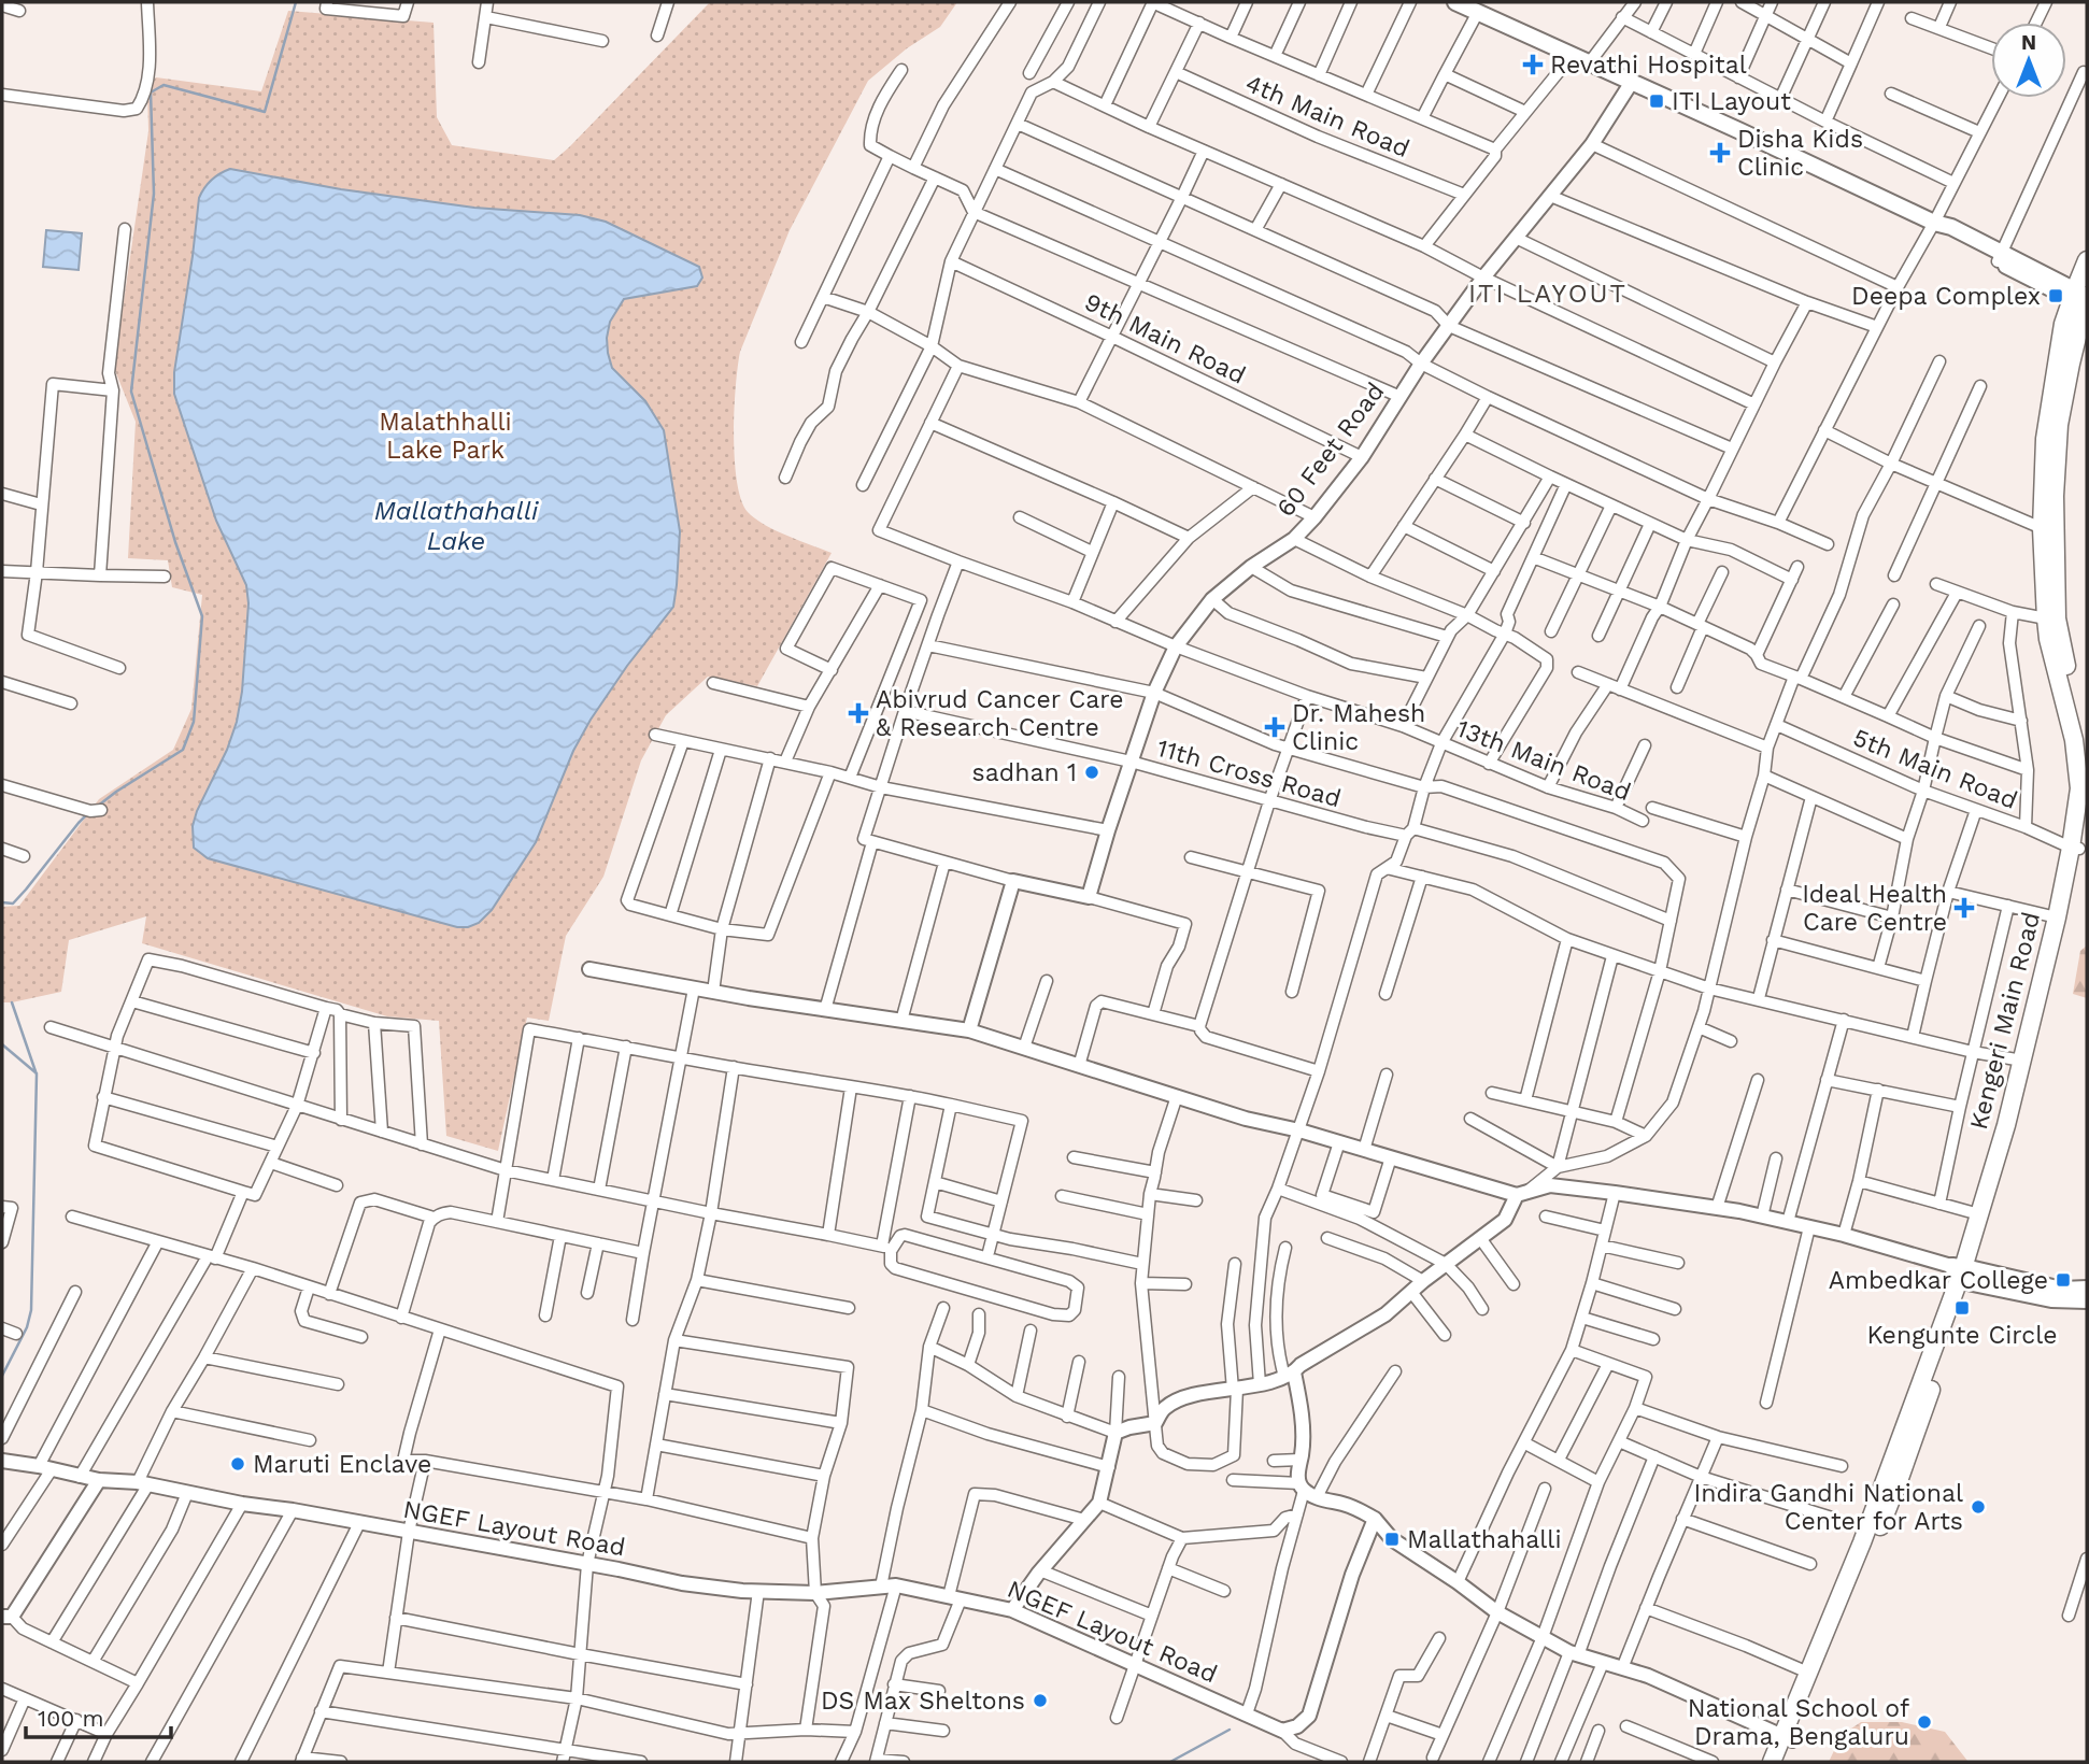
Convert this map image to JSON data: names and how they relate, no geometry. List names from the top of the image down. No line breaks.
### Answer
{"streets":{"main road":["Kengeri Main Road"],"street":["4th Main Road","9th Main Road","60 Feet Road","13th Main Road","5th Main Road","11th Cross Road","NGEF Layout Road"]},"crossings":[["9th Main Road","60 Feet Road"],["60 Feet Road","13th Main Road"],["60 Feet Road","11th Cross Road"],["5th Main Road","Kengeri Main Road"]],"districts":["ITI LAYOUT"],"water":["Mallathahalli Lake"],"parks":["Malathhalli Lake Park"],"places":{"health":["Revathi Hospital","Disha Kids Clinic","Abivrud Cancer Care & Research Centre","Dr. Mahesh Clinic","Ideal Health Care Centre"],"transit":["ITI Layout","Deepa Complex","Ambedkar College","Kengunte Circle","Mallathahalli"],"other":["sadhan 1","Maruti Enclave","Indira Gandhi National Center for Arts","DS Max Sheltons","National School of Drama, Bengaluru"]},"scale_bar":"100 m","north":"top"}
